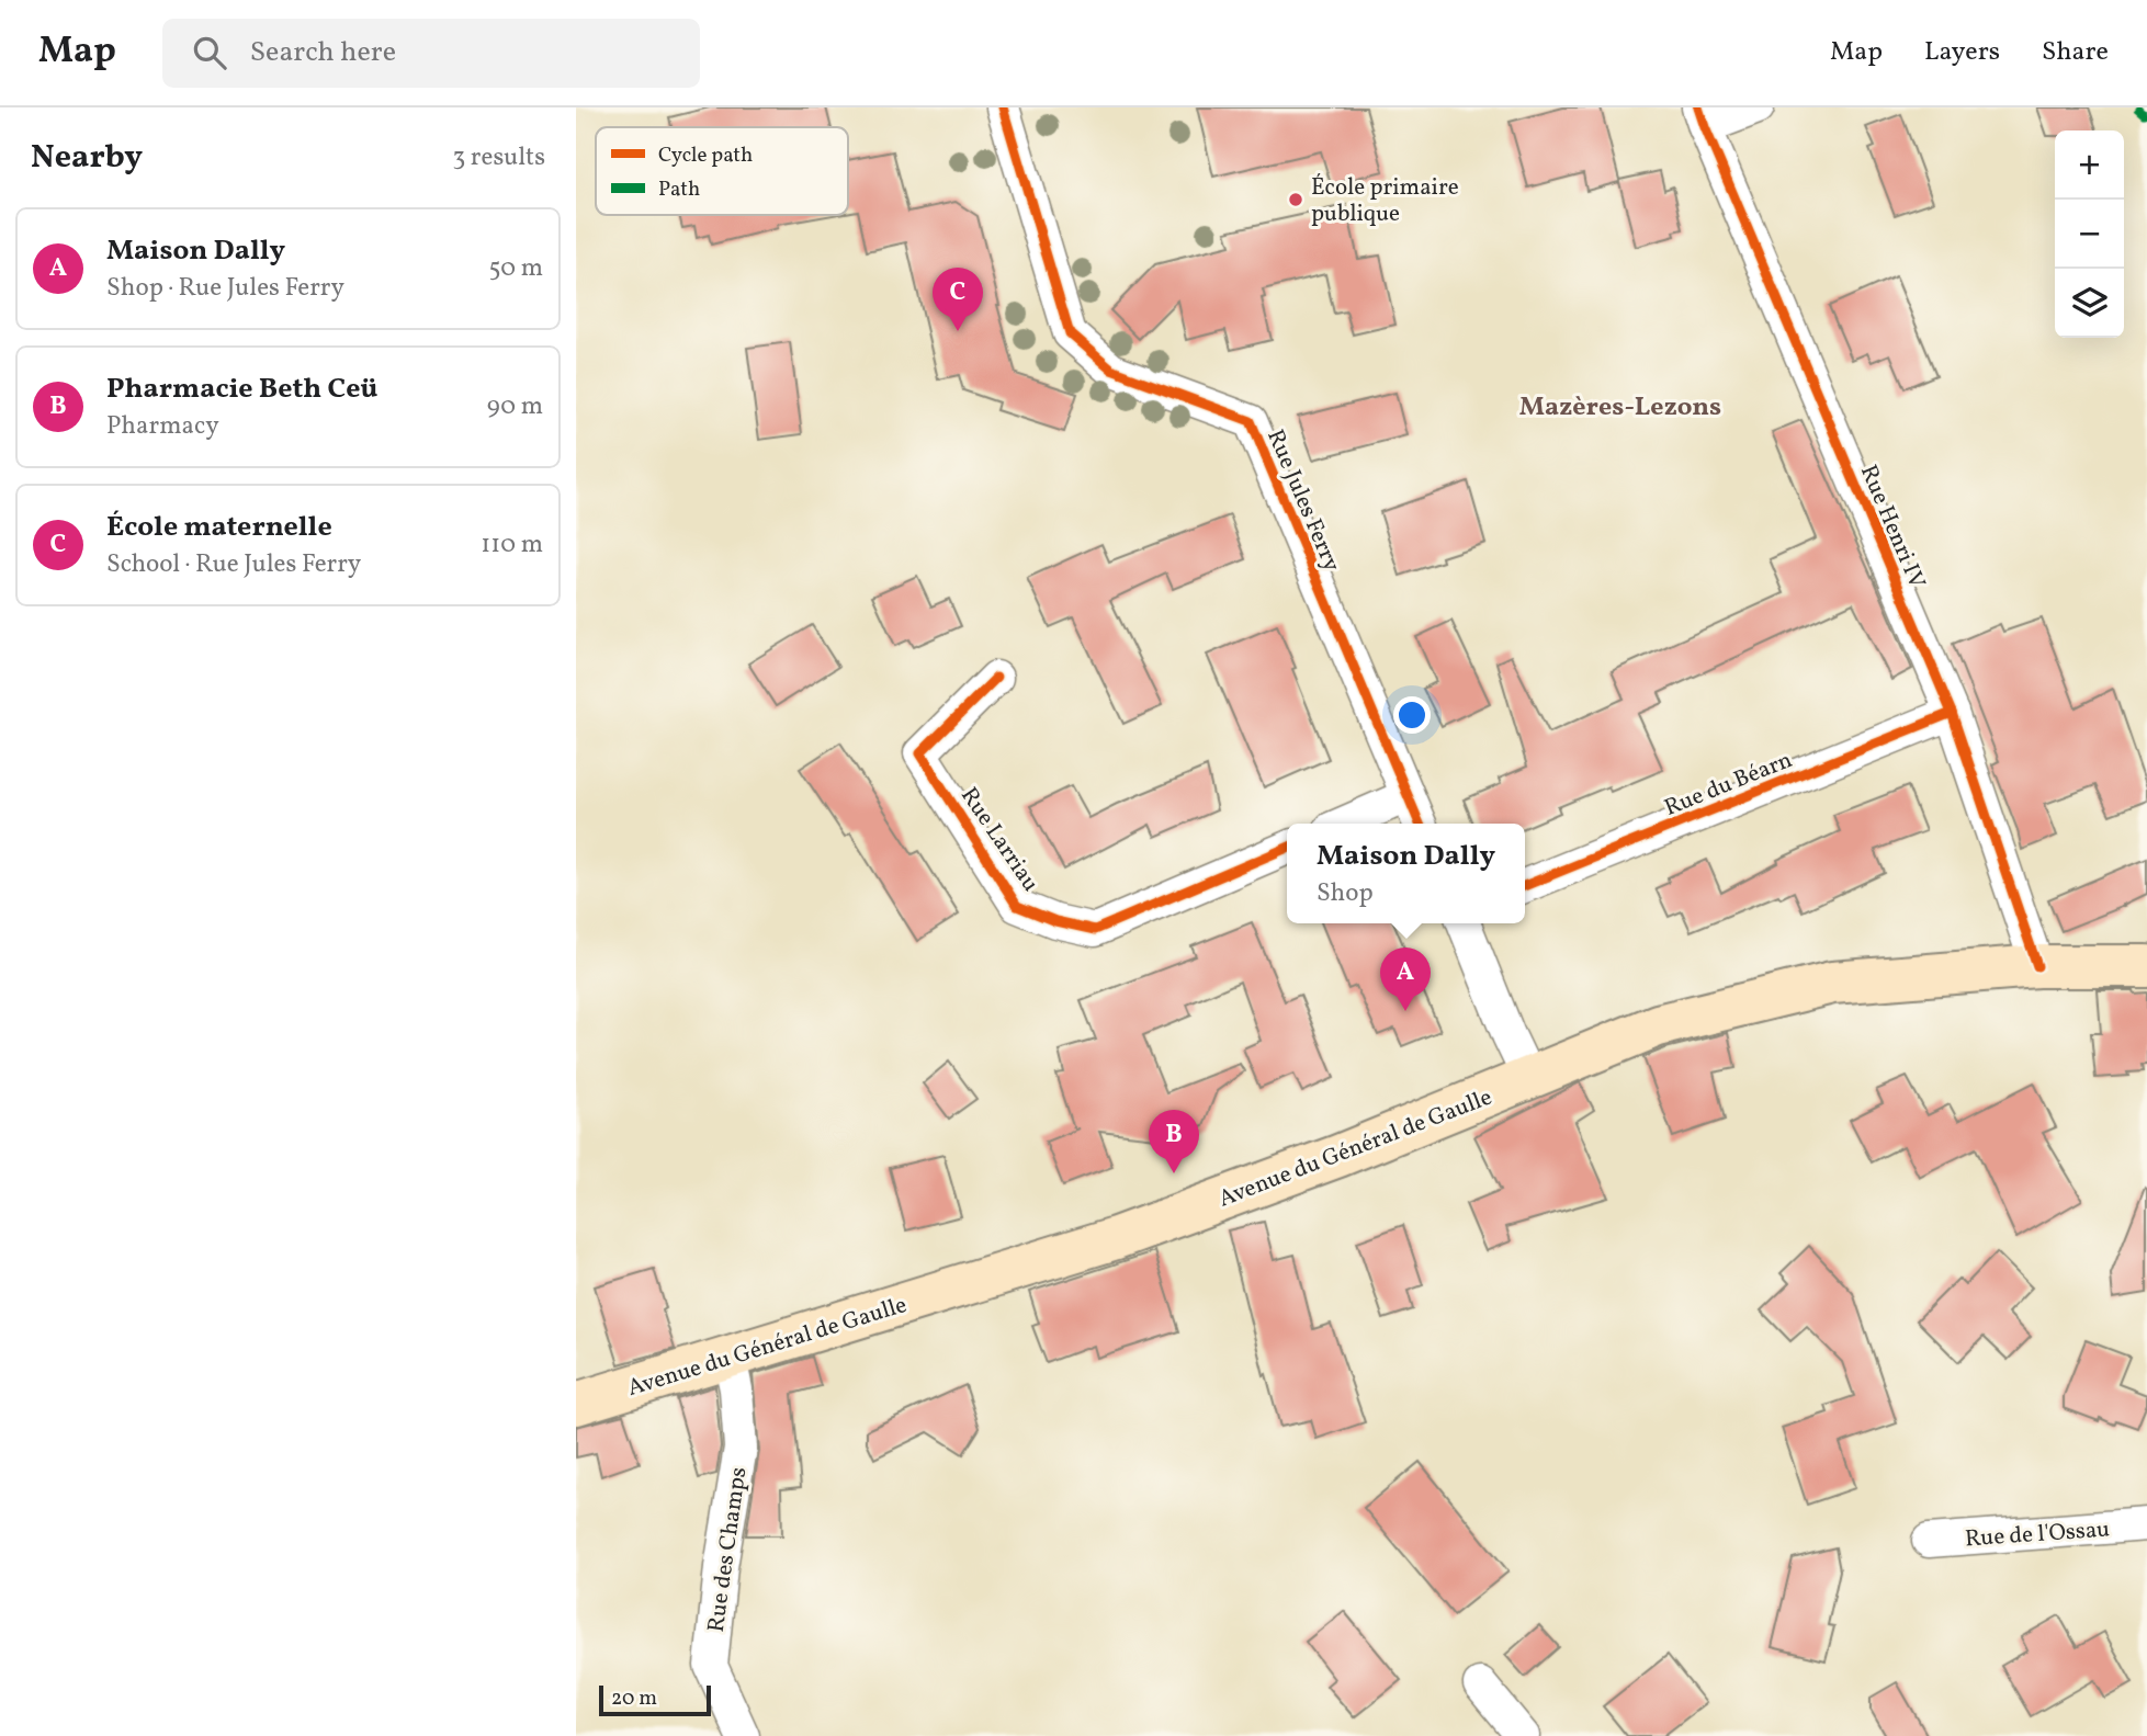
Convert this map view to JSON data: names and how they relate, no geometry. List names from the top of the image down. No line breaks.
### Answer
{"streets":{"main road":["Avenue du Général de Gaulle"],"street":["Rue Jules Ferry","Rue Henri IV","Rue du Béarn","Rue Larriau","Rue de l'Ossau","Rue des Champs"]},"crossings":[["Rue Henri IV","Rue du Béarn"],["Rue Henri IV","Avenue du Général de Gaulle"],["Avenue du Général de Gaulle","Rue des Champs"]],"districts":["Mazères-Lezons"],"places":["École primaire publique"],"legend":["Cycle path","Path"],"scale_bar":"20 m","page":{"header":"Map","search":"Search here","nav":["Map","Layers","Share"],"heading":["Nearby","3 results"],"map_buttons":["+","−"],"list":[{"mark":"A","name":"Maison Dally","note":"Shop · Rue Jules Ferry","value":"50 m"},{"mark":"B","name":"Pharmacie Beth Ceü","note":"Pharmacy","value":"90 m"},{"mark":"C","name":"École maternelle","note":"School · Rue Jules Ferry","value":"110 m"}],"pins":["C","A","B"],"popup":["Maison Dally","Shop"],"scale":"20 m"}}
